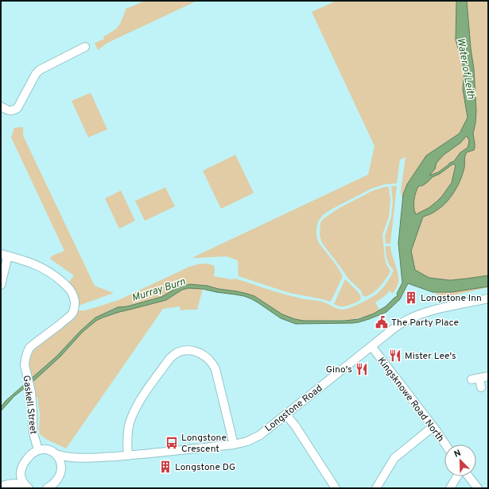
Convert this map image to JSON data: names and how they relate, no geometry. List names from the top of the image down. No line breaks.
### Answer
{"streets":{"street":["Kingsknowe Road North","Gaskell Street","Longstone Road"]},"crossings":[["Kingsknowe Road North","Longstone Road"],["Gaskell Street","Longstone Road"]],"water":["Water of Leith","Murray Burn"],"places":{"building":["Longstone Inn","Longstone DG"],"public building":["The Party Place"],"restaurant":["Mister Lee's","Gino's"],"bus stop":["Longstone Crescent"]},"north":"top left"}
